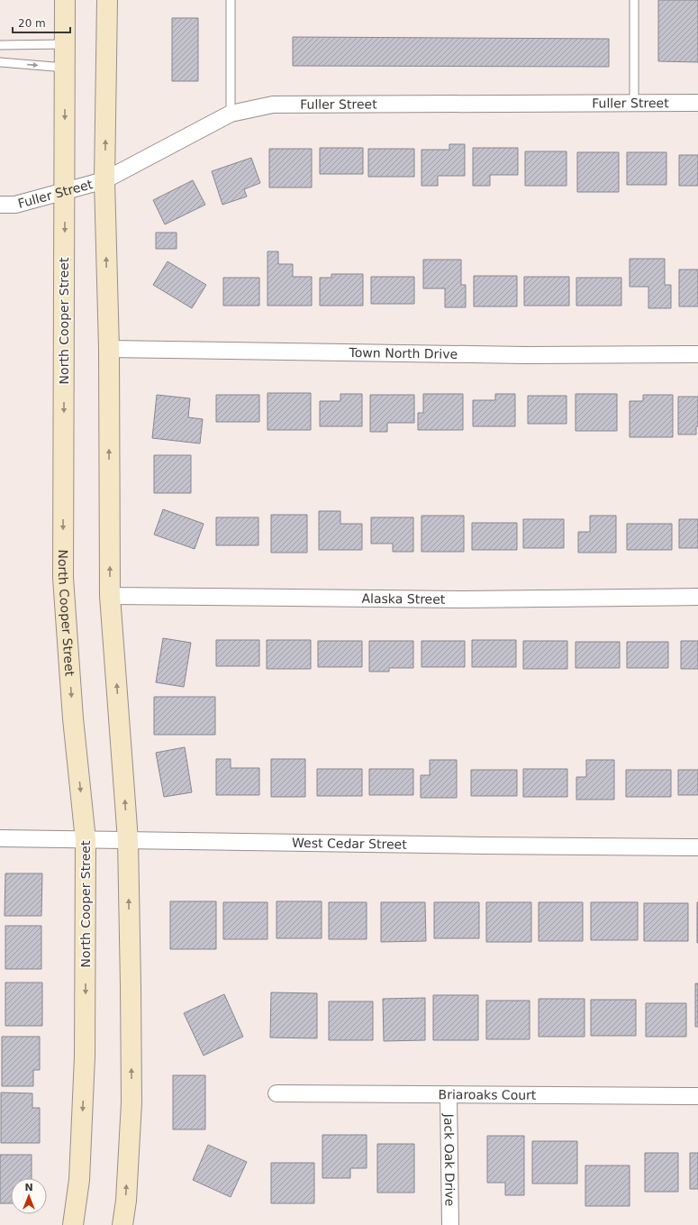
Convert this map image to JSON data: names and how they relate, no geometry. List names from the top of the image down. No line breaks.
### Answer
{"streets":{"main road":["North Cooper Street"],"street":["Fuller Street","Town North Drive","Alaska Street","West Cedar Street","Briaroaks Court","Jack Oak Drive"]},"crossings":[["Fuller Street","North Cooper Street"],["North Cooper Street","West Cedar Street"],["Briaroaks Court","Jack Oak Drive"]],"scale_bar":"20 m","north":"top"}
